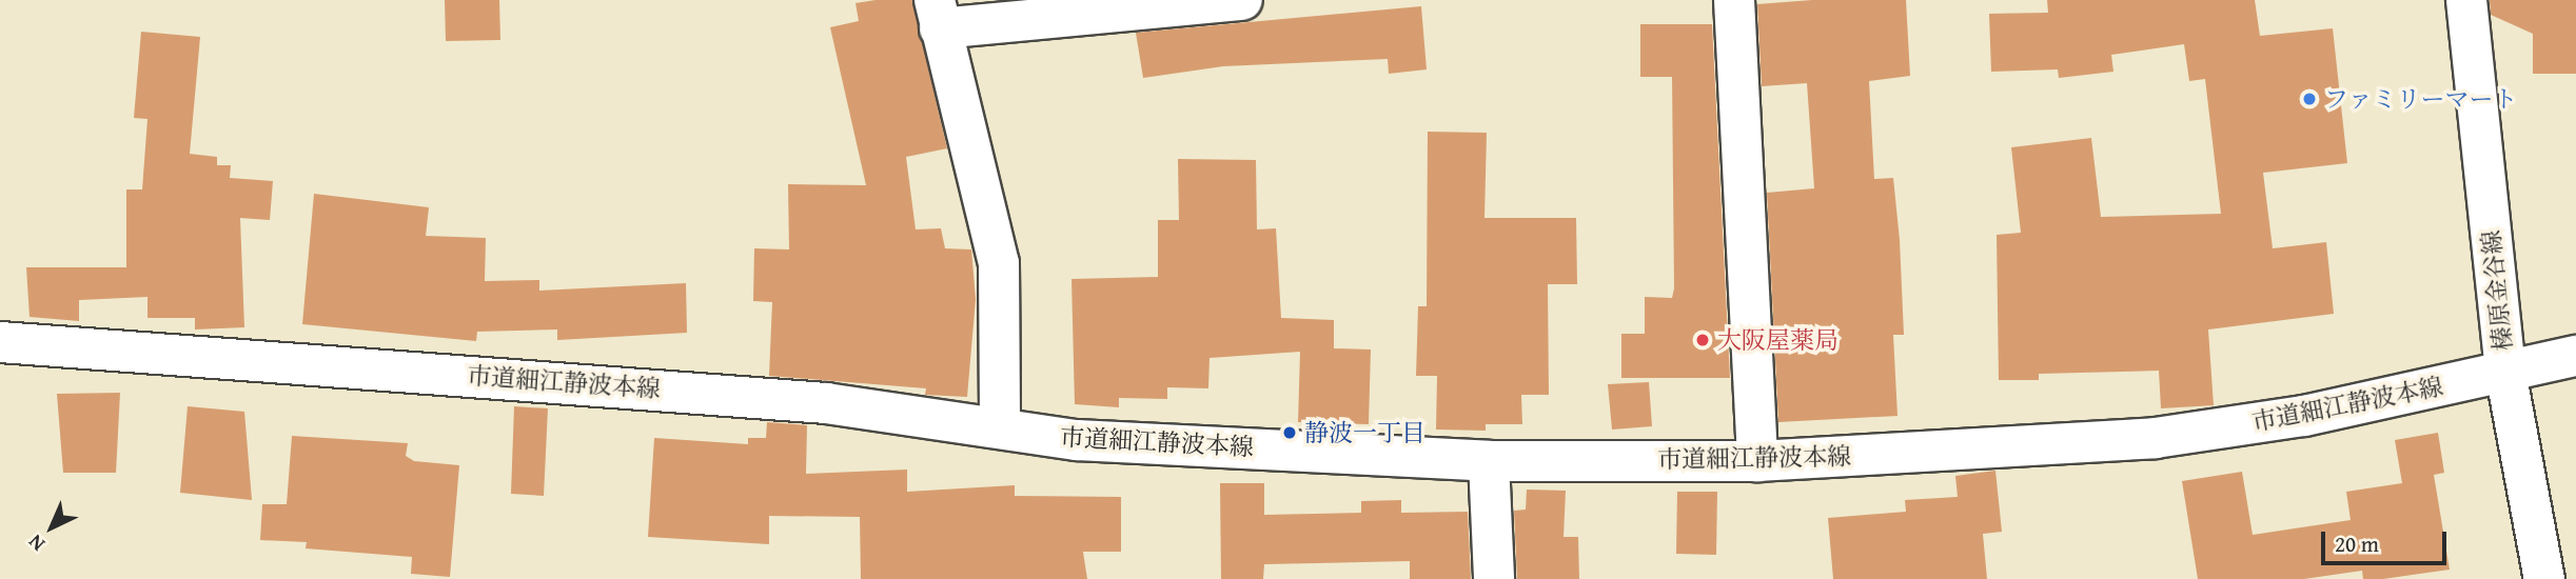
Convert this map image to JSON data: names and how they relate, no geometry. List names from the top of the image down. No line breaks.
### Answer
{"streets":{"street":["榛原金谷線","市道細江静波本線"]},"crossings":[["榛原金谷線","市道細江静波本線"]],"places":["ファミリーマート","大阪屋薬局","静波一丁目"],"scale_bar":"20 m","north":"bottom left"}
